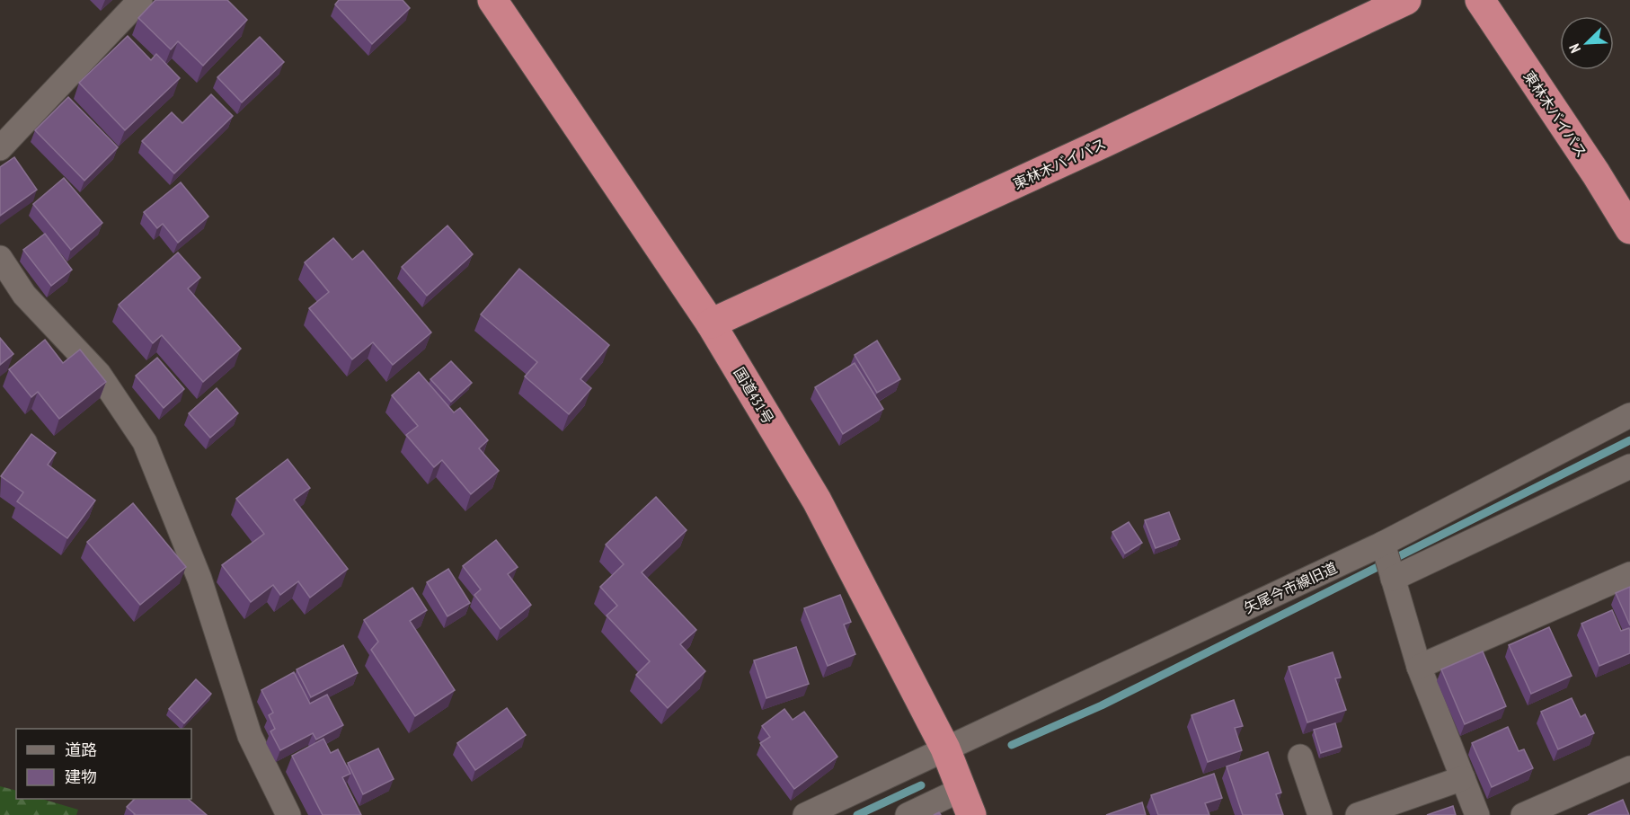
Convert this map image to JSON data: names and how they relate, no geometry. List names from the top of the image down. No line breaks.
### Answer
{"streets":{"highway":["東林木バイパス","国道431号"],"street":["矢尾今市線旧道"]},"crossings":[["東林木バイパス","国道431号"],["国道431号","矢尾今市線旧道"]],"legend":["道路","建物"],"north":"bottom left"}
